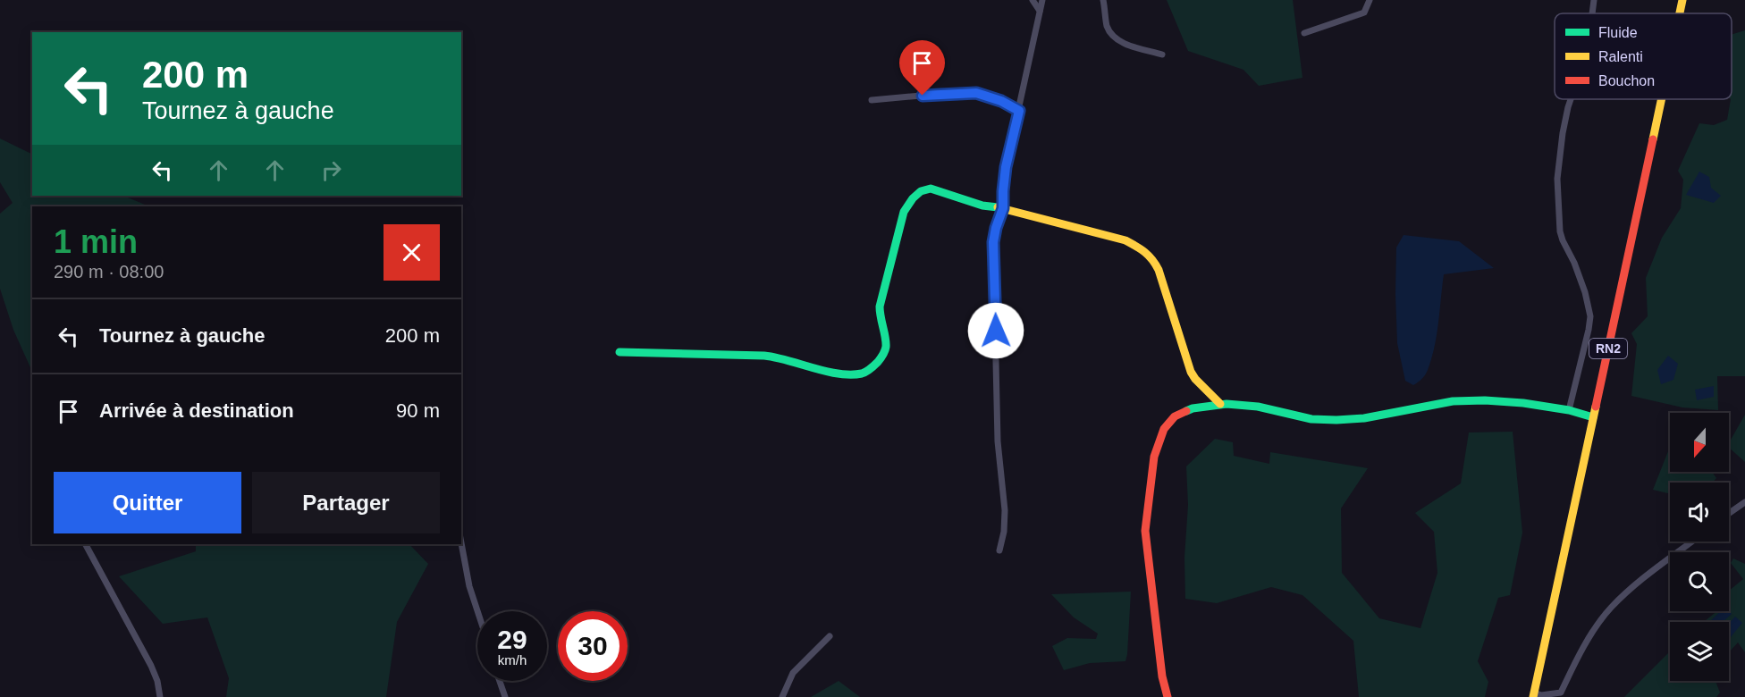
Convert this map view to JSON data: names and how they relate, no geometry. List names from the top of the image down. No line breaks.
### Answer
{"streets":{"main road":["RN2"]},"legend":["Fluide","Ralenti","Bouchon"],"north":"bottom","page":{"turn":["200 m","Tournez à gauche"],"heading":["1 min","290 m · 08:00"],"list":[{"name":"Tournez à gauche","value":"200 m"},{"name":"Arrivée à destination","value":"90 m"}],"buttons":["Quitter","Partager"],"speed":"29 km/h","limit":"30"}}
